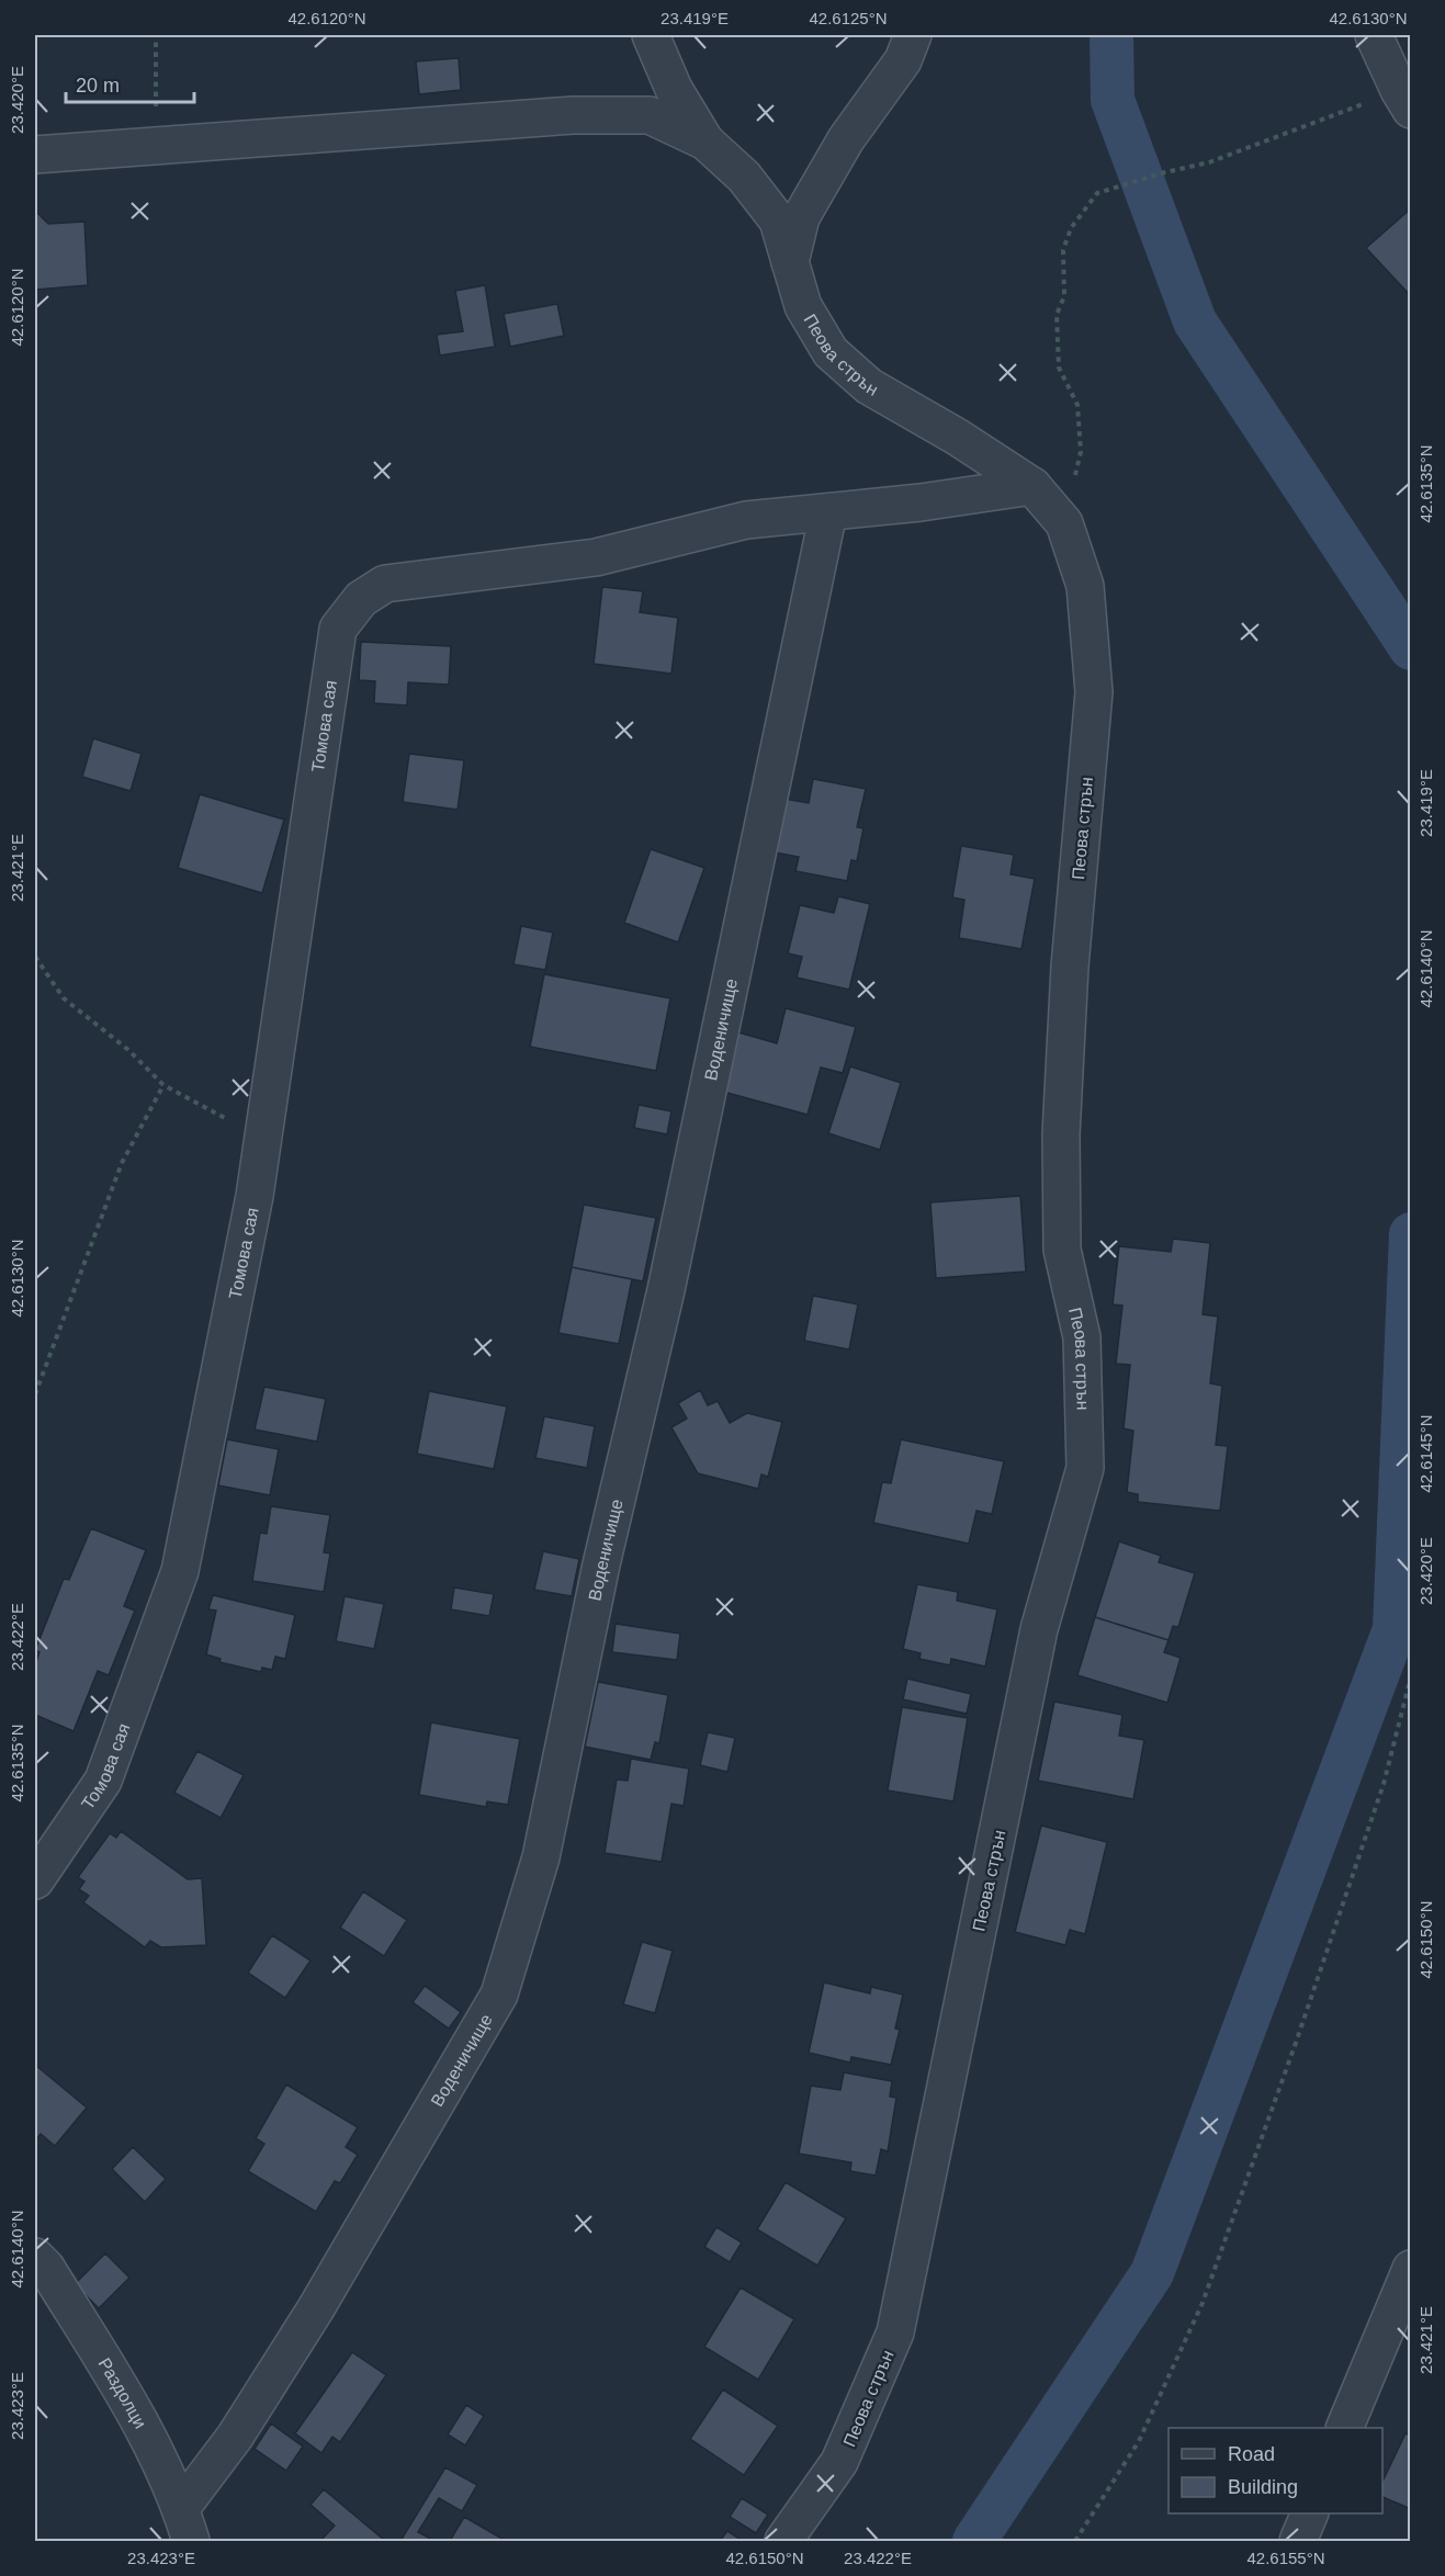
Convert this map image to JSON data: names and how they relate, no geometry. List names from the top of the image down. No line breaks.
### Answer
{"streets":{"street":["Пеова стрън","Томова сая","Воденичище","Раздолци"]},"crossings":[["Томова сая","Воденичище"],["Воденичище","Раздолци"]],"legend":["Road","Building"],"scale_bar":"20 m","coordinates":["42.6120°N","23.419°E","42.6125°N","42.6130°N","23.420°E","42.6135°N","23.421°E","42.6140°N","42.6145°N","23.422°E","42.6150°N","23.423°E","42.6155°N"]}
